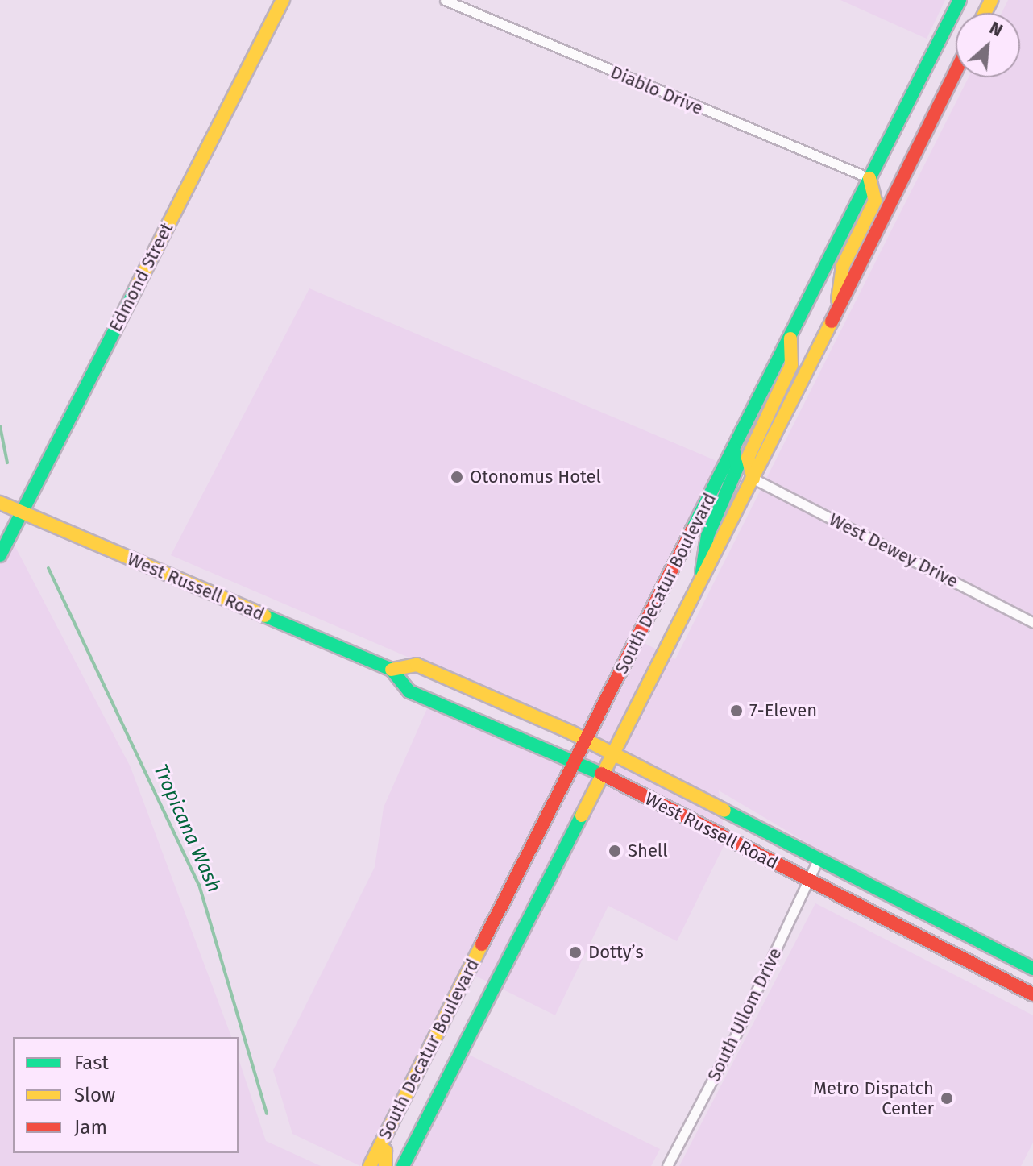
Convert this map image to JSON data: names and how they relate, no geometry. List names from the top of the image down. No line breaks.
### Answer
{"streets":{"main road":["Edmond Street","South Decatur Boulevard","West Russell Road"],"street":["Diablo Drive","West Dewey Drive","South Ullom Drive"]},"crossings":[["Diablo Drive","South Decatur Boulevard"],["Edmond Street","West Russell Road"],["West Dewey Drive","South Decatur Boulevard"],["South Decatur Boulevard","West Russell Road"],["West Russell Road","South Ullom Drive"]],"water":["Tropicana Wash"],"places":["Otonomus Hotel","7-Eleven","Shell","Dotty’s","Metro Dispatch Center"],"legend":["Fast","Slow","Jam"],"north":"top right"}
